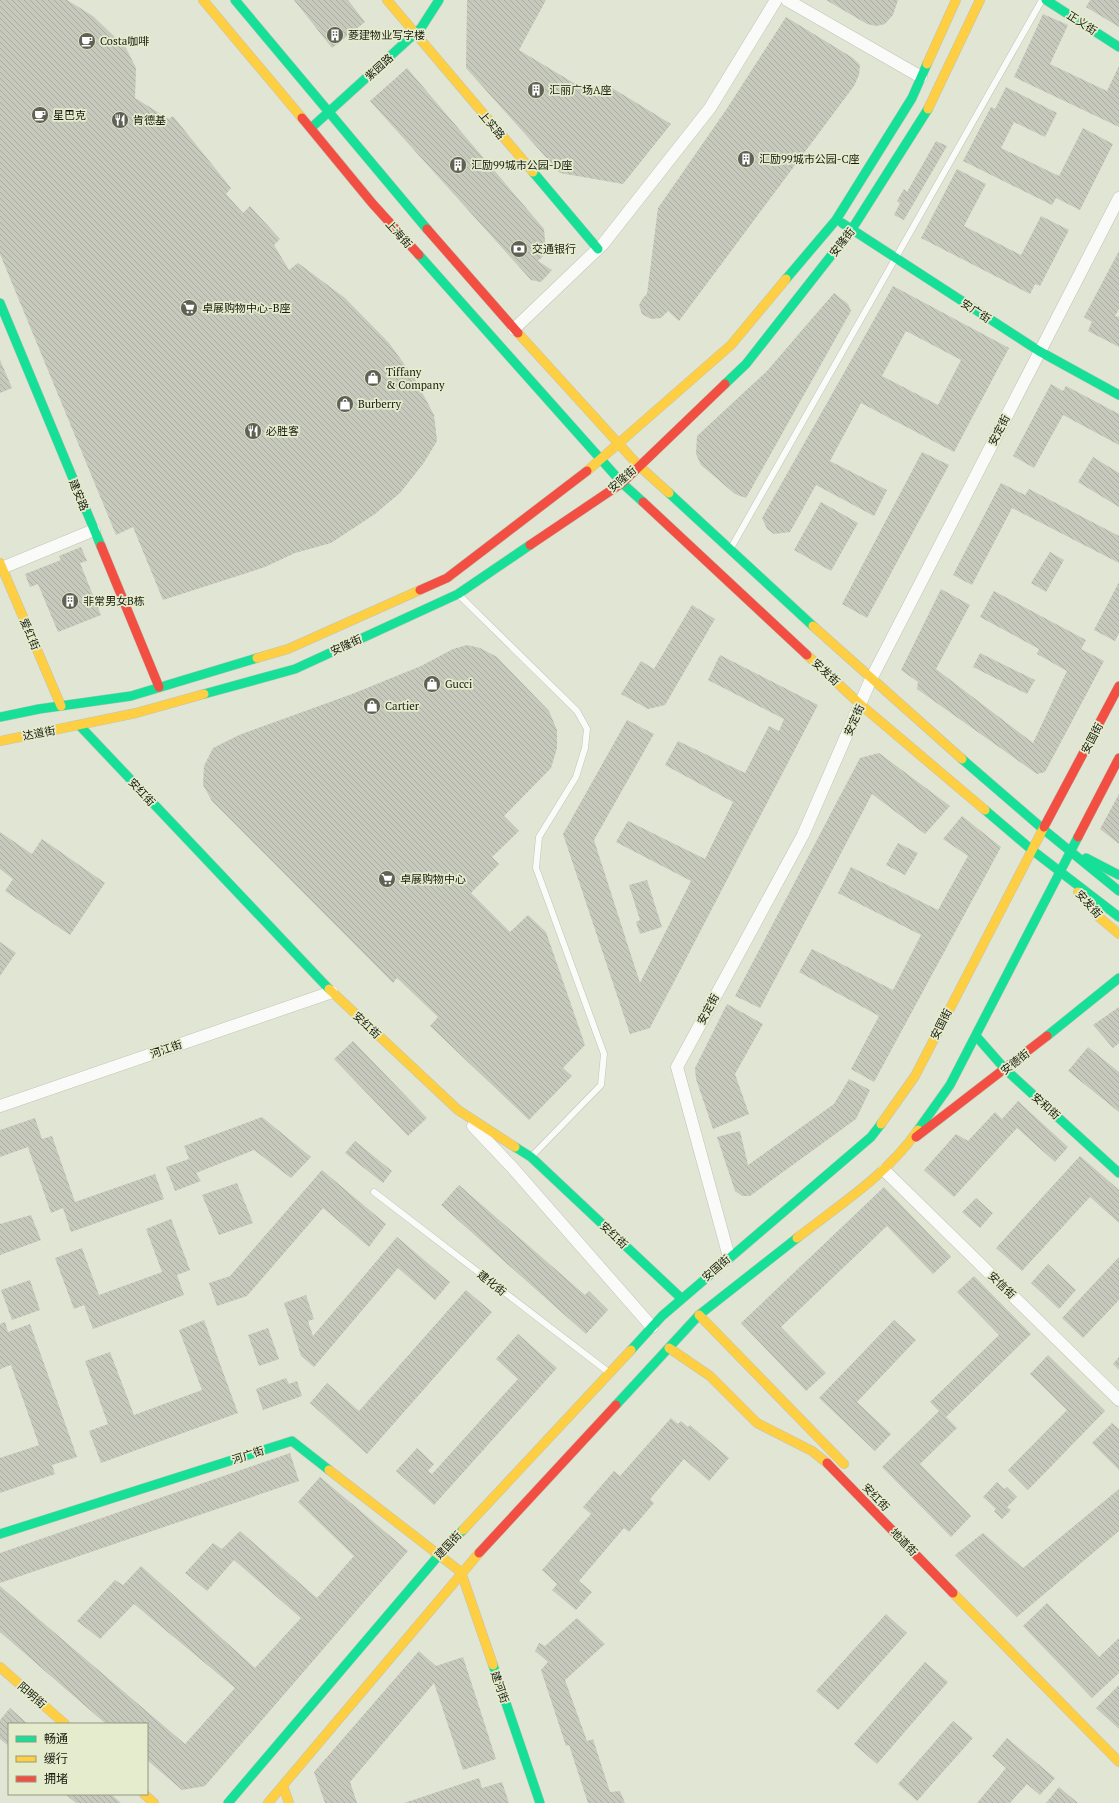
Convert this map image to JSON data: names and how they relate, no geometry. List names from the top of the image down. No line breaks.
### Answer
{"streets":{"main road":["正义街","紫园路","上实路","上海街","安隆街","安广街","建安路","爱红街","安发街","达道街","安国街","安红街","安德街","安和街","河广街","地道街","建国街","建河街","阳明街"],"street":["安定街","河江街","安信街"],"lane":["建化街"]},"crossings":[["紫园路","上实路"],["紫园路","上海街"],["上海街","安隆街"],["上海街","安发街"],["安隆街","安广街"],["安隆街","建安路"],["安隆街","爱红街"],["安隆街","安发街"],["安隆街","达道街"],["安隆街","安红街"],["安广街","安定街"],["安定街","安发街"],["安定街","安国街"],["爱红街","达道街"],["安发街","安国街"],["达道街","安红街"],["安国街","安红街"],["安国街","建国街"],["安红街","河江街"],["安红街","建国街"],["安德街","安和街"],["建化街","建国街"],["河广街","建国街"],["河广街","建河街"]],"places":{"building":["菱建物业写字楼","汇丽广场A座","汇励99城市公园-C座","汇励99城市公园-D座","非常男女B栋"],"cafe":["Costa咖啡","星巴克"],"restaurant":["肯德基","必胜客"],"bank":["交通银行"],"supermarket":["卓展购物中心-B座","卓展购物中心"],"shop":["Tiffany & Company","Burberry","Gucci","Cartier"]},"legend":["畅通","缓行","拥堵"]}
